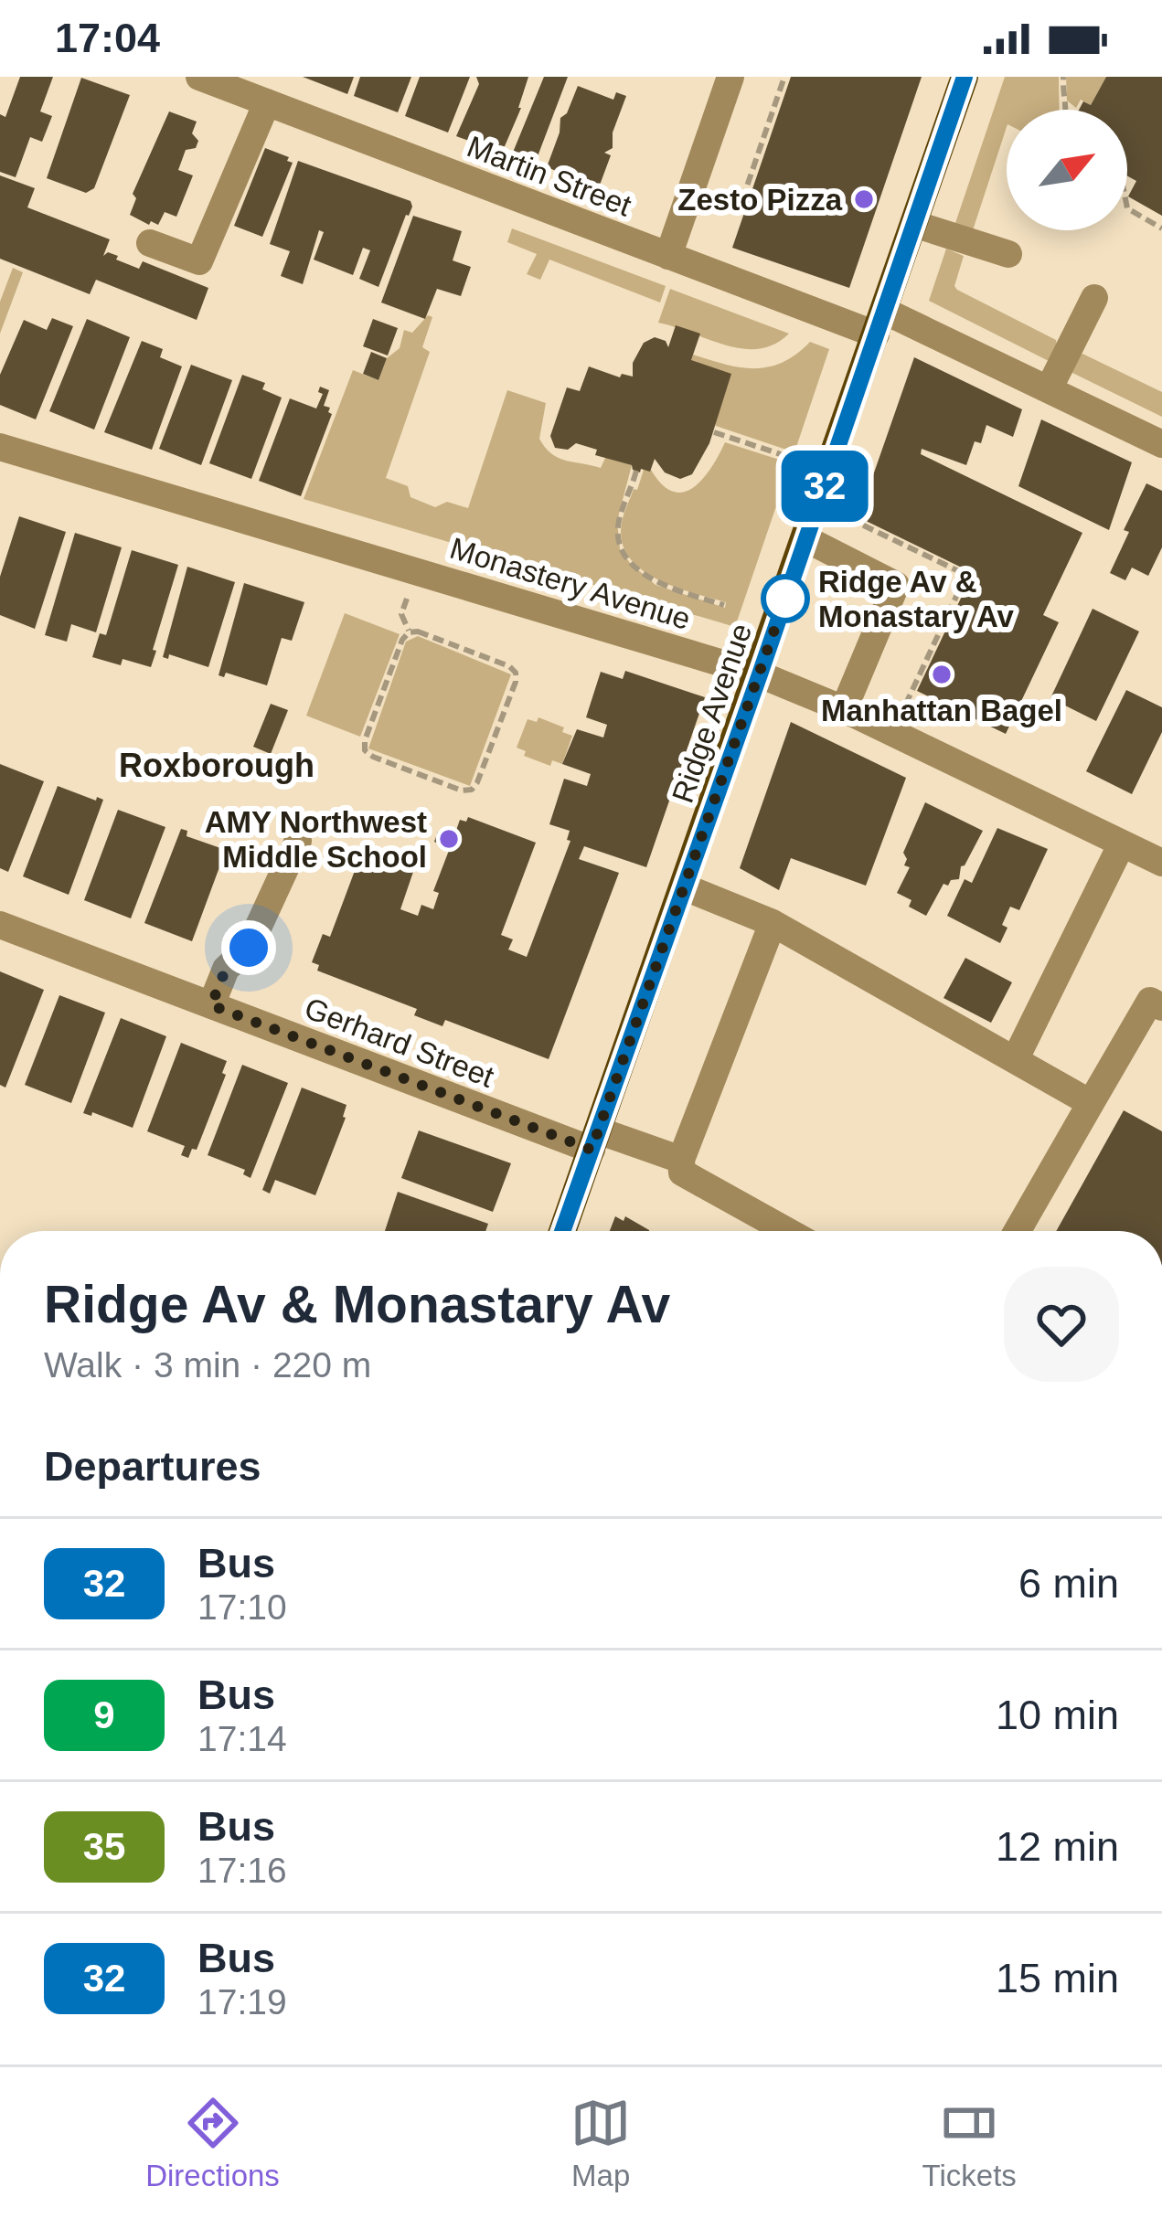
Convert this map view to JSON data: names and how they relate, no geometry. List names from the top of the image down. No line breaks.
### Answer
{"streets":{"main road":["Ridge Avenue"],"street":["Martin Street","Monastery Avenue","Gerhard Street"]},"crossings":[["Martin Street","Ridge Avenue"],["Monastery Avenue","Ridge Avenue"],["Ridge Avenue","Gerhard Street"]],"districts":["Roxborough"],"places":["Zesto Pizza","Ridge Av & Monastary Av","Manhattan Bagel","AMY Northwest Middle School"],"lines":["bus line 32"],"north":"top right","page":{"status":"17:04","on_map":"32","heading":[["Ridge Av & Monastary Av","Walk · 3 min · 220 m"],"Departures"],"list":[{"mark":"32","name":"Bus","note":"17:10","value":"6 min"},{"mark":"9","name":"Bus","note":"17:14","value":"10 min"},{"mark":"35","name":"Bus","note":"17:16","value":"12 min"},{"mark":"32","name":"Bus","note":"17:19","value":"15 min"}],"tabs":["Directions","Map","Tickets"]}}
